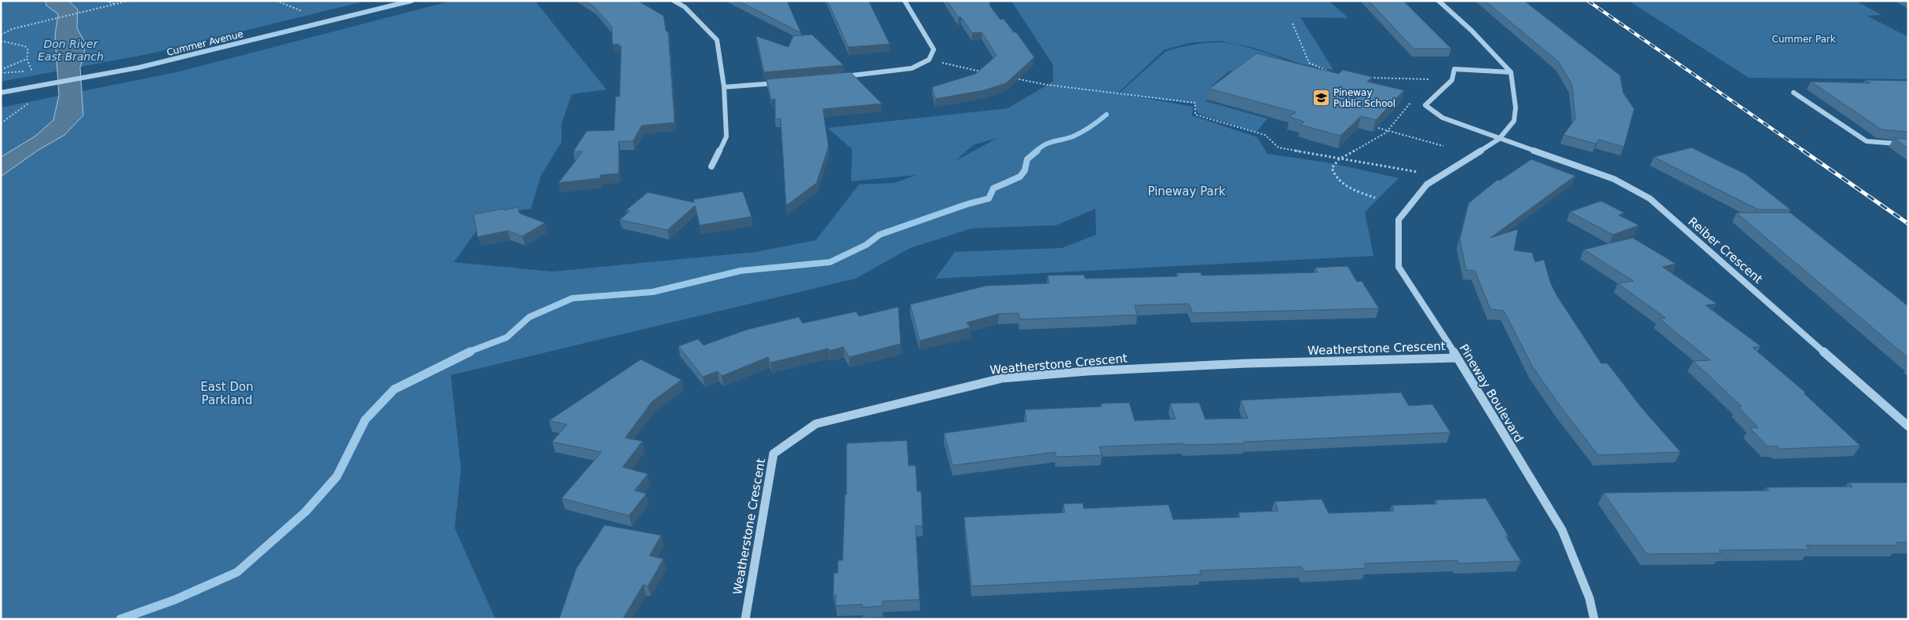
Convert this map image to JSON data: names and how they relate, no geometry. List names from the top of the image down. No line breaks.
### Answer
{"streets":{"street":["Cummer Avenue","Reiber Crescent","Weatherstone Crescent","Pineway Boulevard"]},"crossings":[["Reiber Crescent","Pineway Boulevard"],["Weatherstone Crescent","Pineway Boulevard"]],"water":["Don River East Branch"],"parks":["Cummer Park","Pineway Park","East Don Parkland"],"places":{"school or university":["Pineway Public School"]}}
